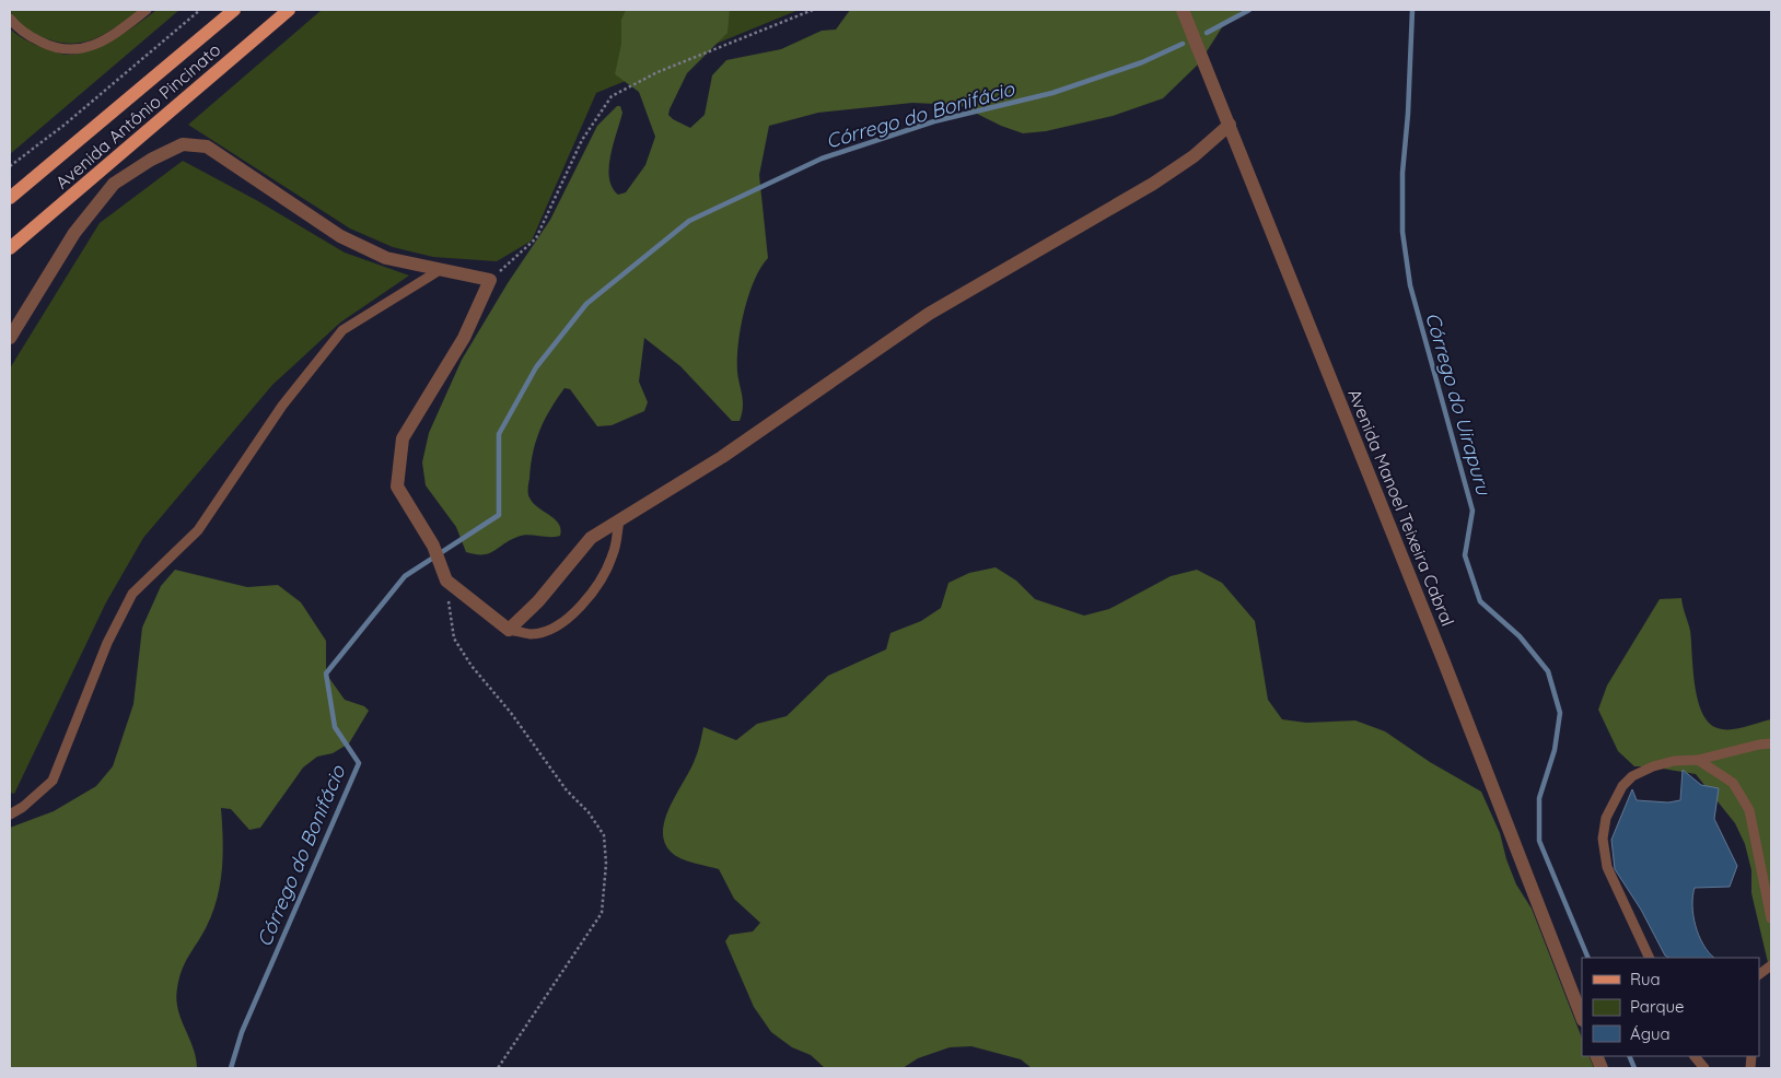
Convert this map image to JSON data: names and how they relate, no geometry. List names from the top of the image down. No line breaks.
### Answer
{"streets":{"main road":["Avenida Antônio Pincinato"],"street":["Avenida Manoel Teixeira Cabral"]},"water":["Córrego do Bonifácio","Córrego do Uirapuru"],"legend":["Rua","Parque","Água"]}
